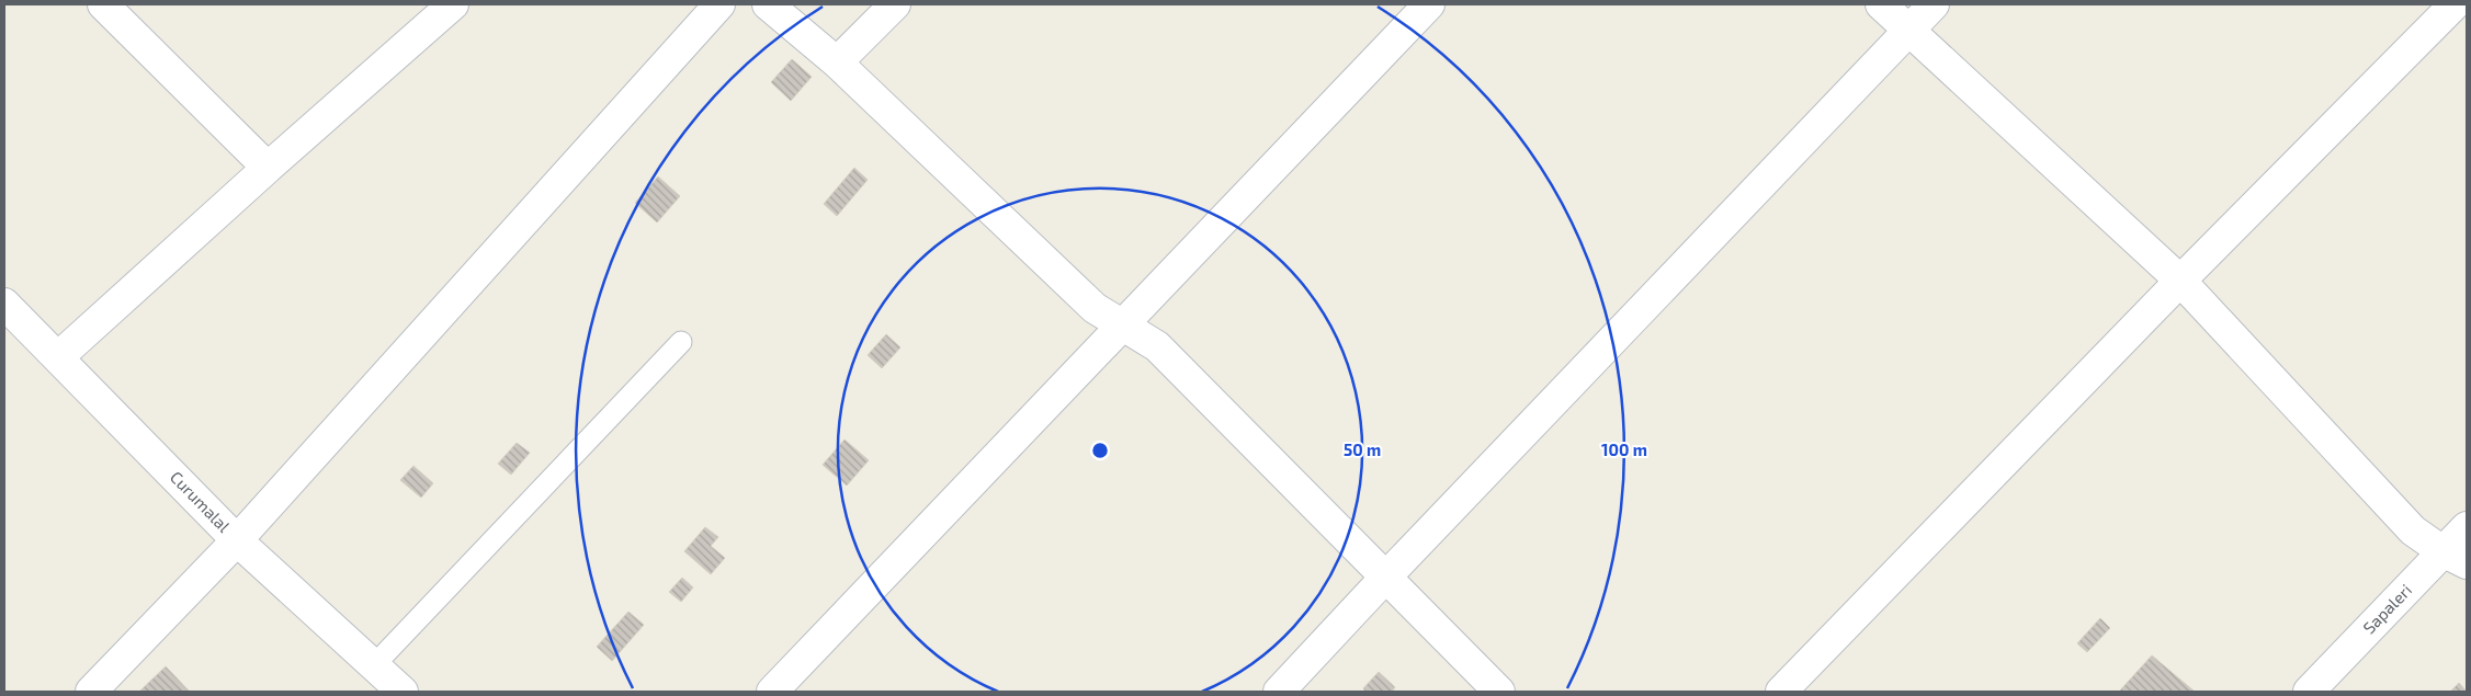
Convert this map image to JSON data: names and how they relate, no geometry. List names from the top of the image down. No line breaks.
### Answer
{"streets":{"street":["Curumalal","Sapaleri"]},"rings":["50 m","100 m"]}
